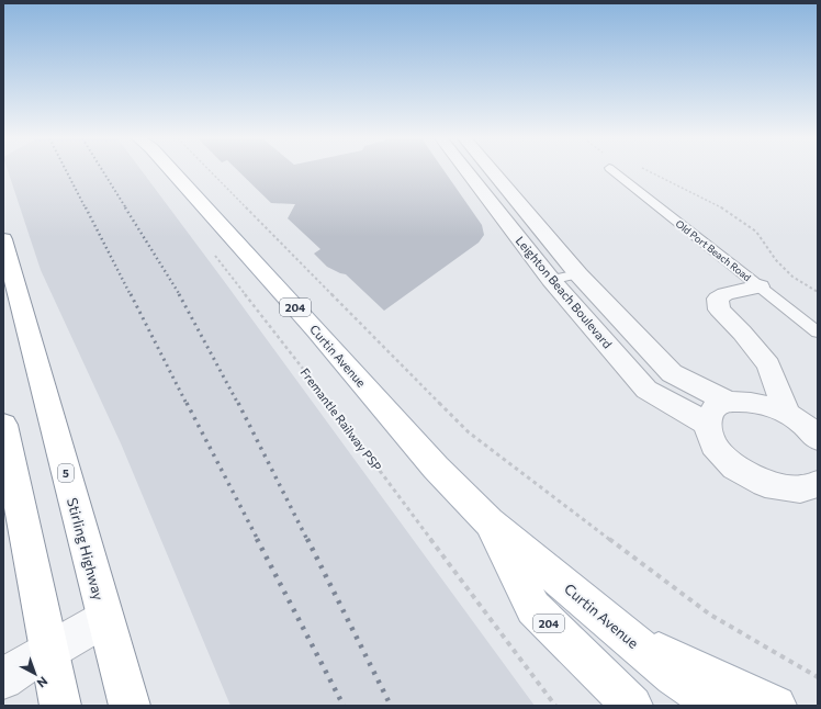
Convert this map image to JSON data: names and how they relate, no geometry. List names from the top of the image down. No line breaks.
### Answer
{"streets":{"main road":["204","Curtin Avenue","5","Stirling Highway"],"street":["Leighton Beach Boulevard"],"lane":["Old Port Beach Road"],"path":["Fremantle Railway PSP"]},"north":"bottom right"}
